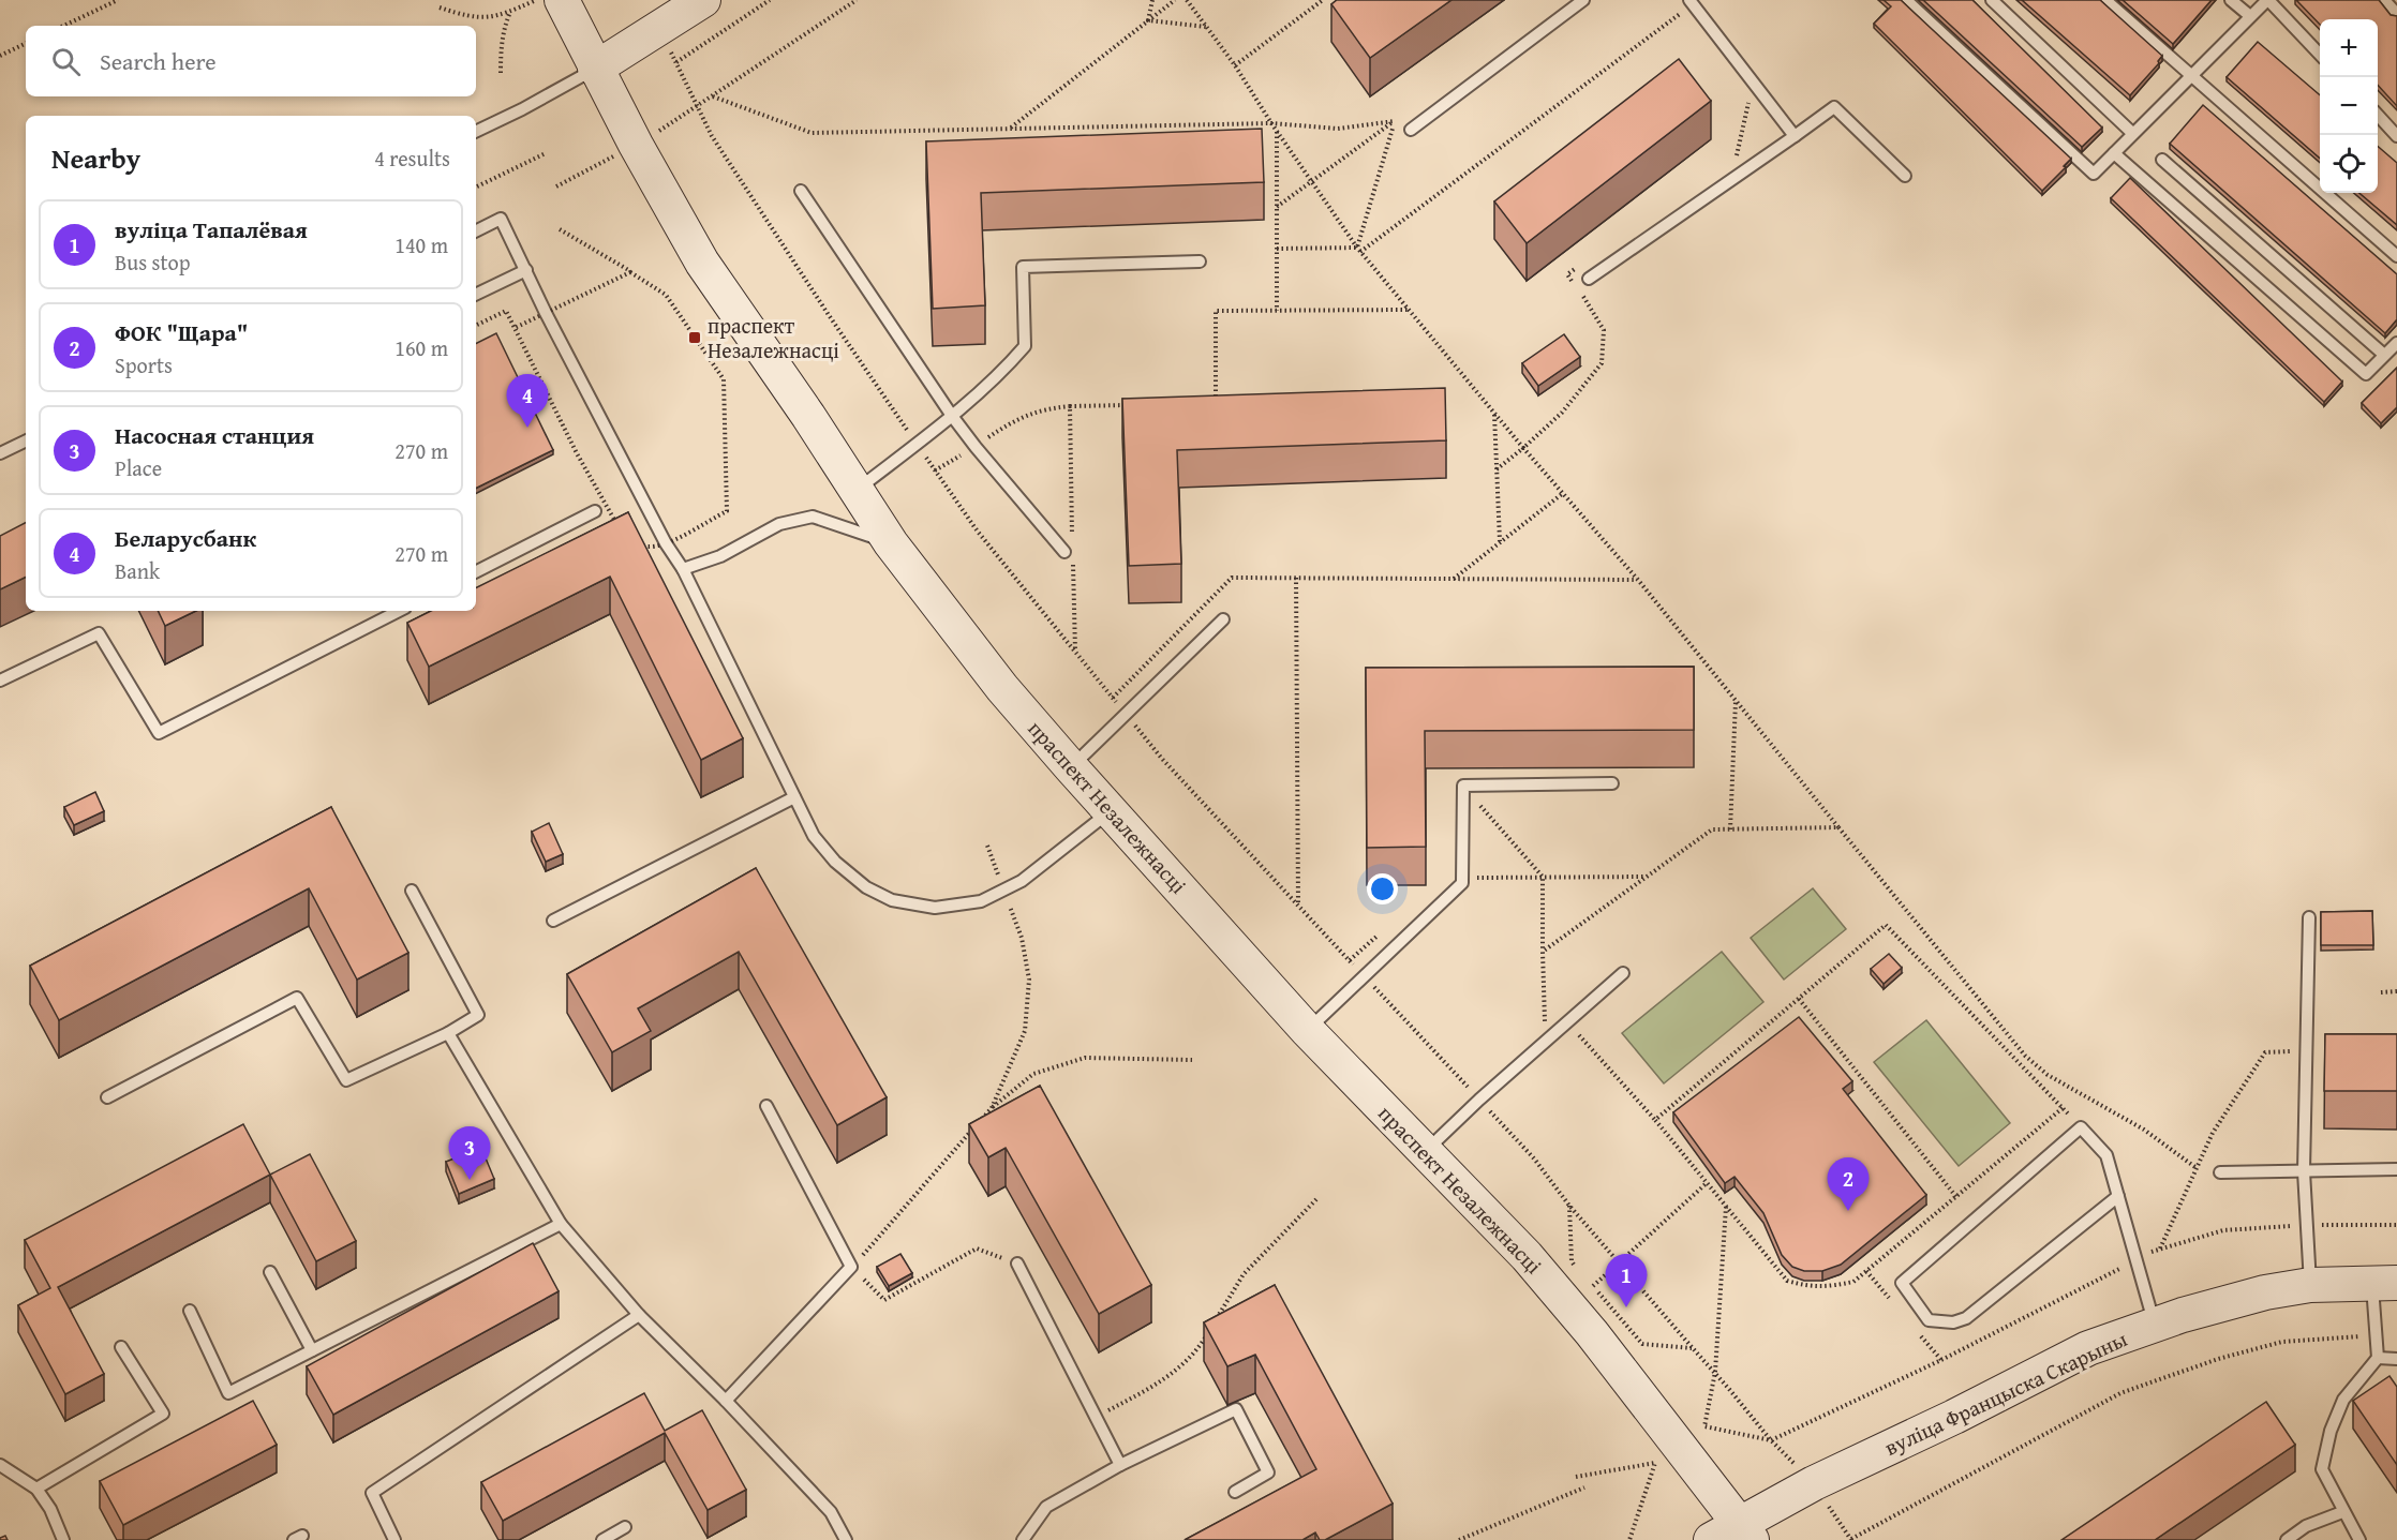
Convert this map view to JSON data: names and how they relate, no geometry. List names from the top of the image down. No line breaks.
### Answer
{"streets":{"main road":["праспект Незалежнасці","вуліца Францыска Скарыны"]},"crossings":[["праспект Незалежнасці","вуліца Францыска Скарыны"]],"places":{"transit":["праспект Незалежнасці"]},"page":{"map_buttons":["+","−"],"search":"Search here","heading":["Nearby","4 results"],"list":[{"mark":"1","name":"вуліца Тапалёвая","note":"Bus stop","value":"140 m"},{"mark":"2","name":"ФОК \"Щара\"","note":"Sports","value":"160 m"},{"mark":"3","name":"Насосная станция","note":"Place","value":"270 m"},{"mark":"4","name":"Беларусбанк","note":"Bank","value":"270 m"}],"pins":["4","3","2","1"]}}
